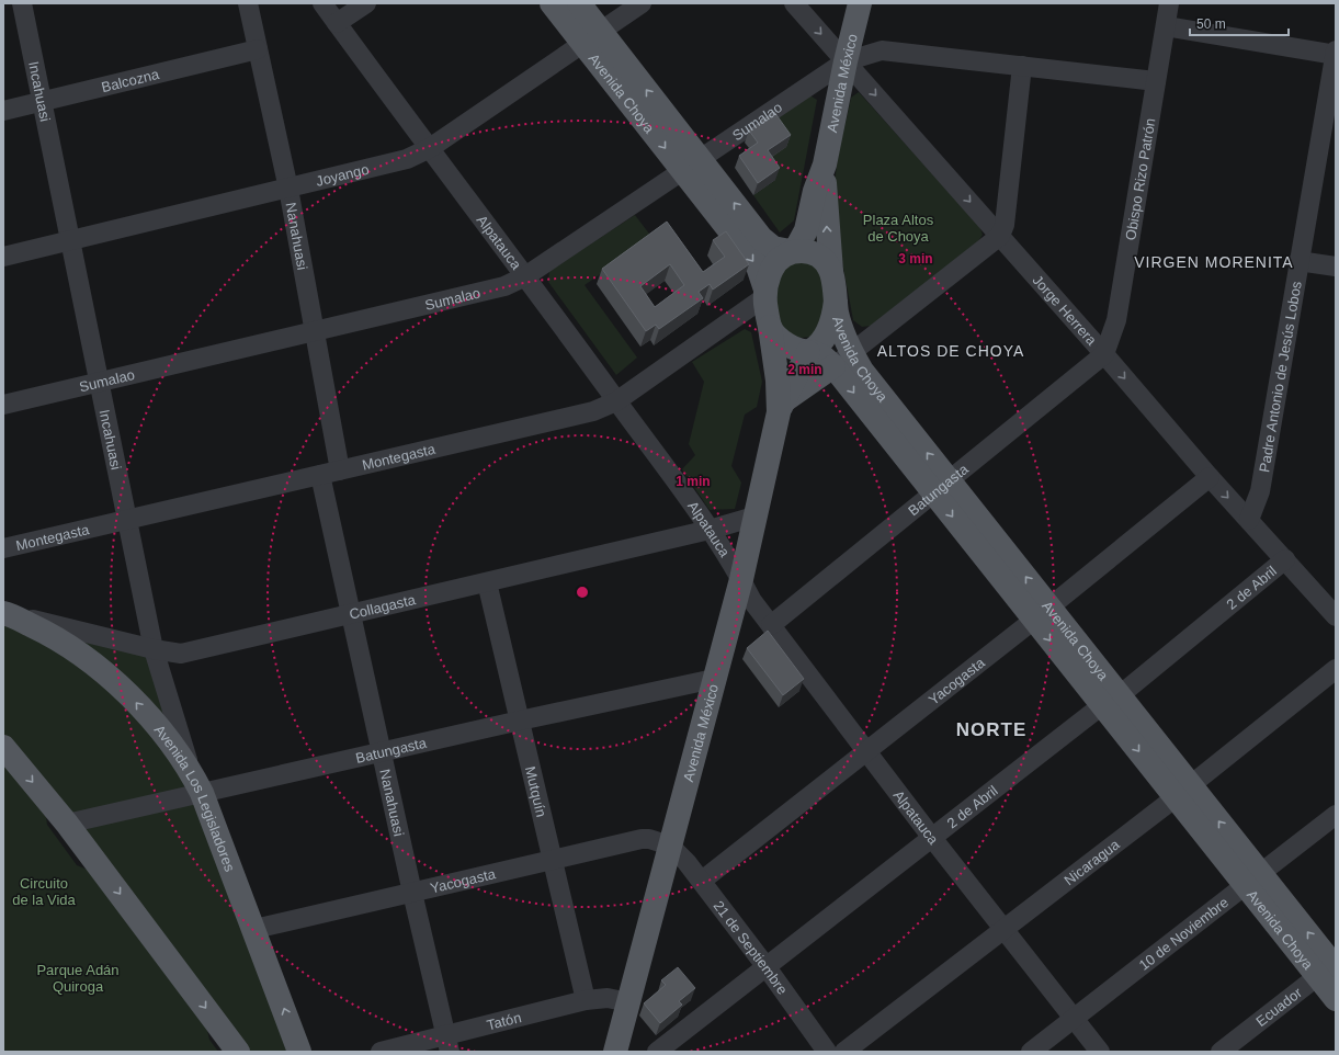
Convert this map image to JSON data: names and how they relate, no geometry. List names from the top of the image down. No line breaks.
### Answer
{"streets":{"main road":["Avenida México","Avenida Choya","Avenida Los Legisladores"],"street":["Balcozna","Incahuasi","Sumalao","Joyango","Obispo Rizo Patrón","Nanahuasi","Alpatauca","Jorge Herrera","Padre Antonio de Jesús Lobos","Montegasta","Batungasta","2 de Abril","Collagasta","Yacogasta","Mutquín","Nicaragua","10 de Noviembre","21 de Septiembre","Ecuador","Tatón"]},"crossings":[["Balcozna","Incahuasi"],["Balcozna","Nanahuasi"],["Avenida México","Avenida Choya"],["Avenida México","Sumalao"],["Avenida México","Alpatauca"],["Avenida México","Jorge Herrera"],["Avenida México","Montegasta"],["Avenida México","Batungasta"],["Avenida México","Collagasta"],["Avenida México","Yacogasta"],["Avenida México","21 de Septiembre"],["Avenida México","Tatón"],["Incahuasi","Sumalao"],["Incahuasi","Joyango"],["Incahuasi","Montegasta"],["Incahuasi","Collagasta"],["Incahuasi","Avenida Los Legisladores"],["Avenida Choya","Sumalao"],["Avenida Choya","Joyango"],["Avenida Choya","Montegasta"],["Avenida Choya","Batungasta"],["Avenida Choya","2 de Abril"],["Avenida Choya","Yacogasta"],["Avenida Choya","Nicaragua"],["Avenida Choya","10 de Noviembre"],["Avenida Choya","Ecuador"],["Sumalao","Obispo Rizo Patrón"],["Sumalao","Nanahuasi"],["Sumalao","Alpatauca"],["Sumalao","Jorge Herrera"],["Joyango","Nanahuasi"],["Joyango","Alpatauca"],["Obispo Rizo Patrón","Jorge Herrera"],["Obispo Rizo Patrón","Batungasta"],["Nanahuasi","Montegasta"],["Nanahuasi","Batungasta"],["Nanahuasi","Collagasta"],["Nanahuasi","Yacogasta"],["Nanahuasi","Tatón"],["Alpatauca","Montegasta"],["Alpatauca","Batungasta"],["Alpatauca","2 de Abril"],["Alpatauca","Collagasta"],["Alpatauca","Yacogasta"],["Alpatauca","Nicaragua"],["Alpatauca","10 de Noviembre"],["Jorge Herrera","Padre Antonio de Jesús Lobos"],["Jorge Herrera","Batungasta"],["Jorge Herrera","2 de Abril"],["Jorge Herrera","Yacogasta"],["Batungasta","Mutquín"],["Batungasta","Avenida Los Legisladores"],["2 de Abril","21 de Septiembre"],["Collagasta","Mutquín"],["Collagasta","Avenida Los Legisladores"],["Yacogasta","Mutquín"],["Yacogasta","Avenida Los Legisladores"],["Yacogasta","21 de Septiembre"],["Mutquín","Tatón"]],"one_way":["Jorge Herrera"],"districts":["VIRGEN MORENITA","ALTOS DE CHOYA","NORTE"],"parks":["Plaza Altos de Choya","Circuito de la Vida","Parque Adán Quiroga"],"scale_bar":"50 m","rings":["3 min","2 min","1 min"]}
